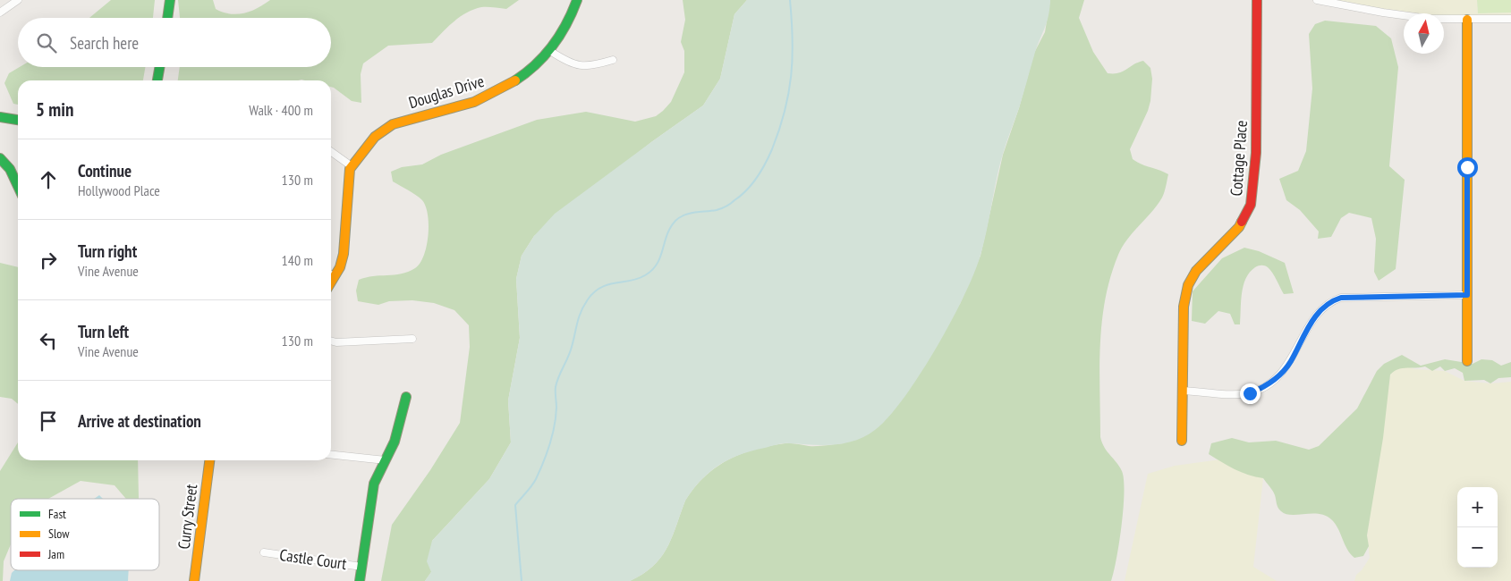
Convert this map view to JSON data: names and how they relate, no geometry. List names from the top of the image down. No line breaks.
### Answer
{"streets":{"street":["Douglas Drive","Cottage Place","Curry Street","Castle Court"]},"legend":["Fast","Slow","Jam"],"north":"top","page":{"search":"Search here","heading":["5 min","Walk · 400 m"],"list":[["Continue","Hollywood Place","130 m"],["Turn right","Vine Avenue","140 m"],["Turn left","Vine Avenue","130 m"],"Arrive at destination"],"map_buttons":["+","−"]}}
